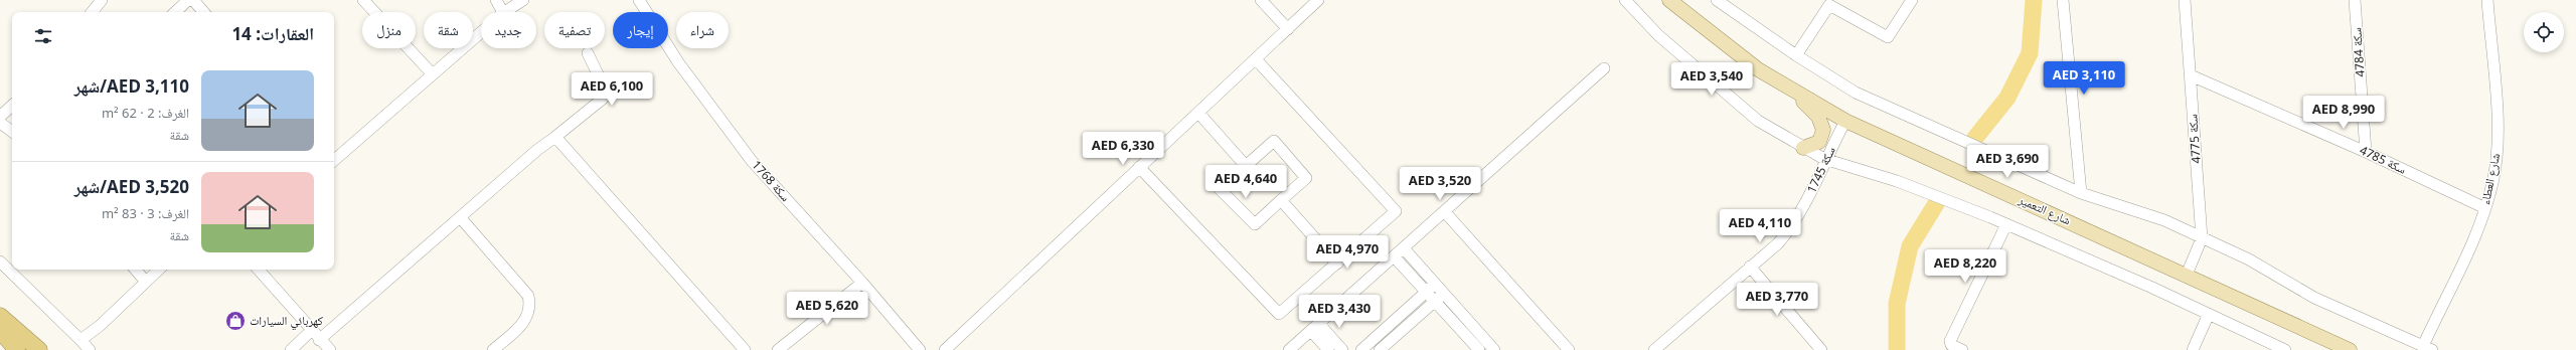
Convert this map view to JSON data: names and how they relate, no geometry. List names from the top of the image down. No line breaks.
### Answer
{"streets":{"main road":["شارع التعمير"],"street":["سكة 4784","سكة 4775","سكة 4785","سكة 1745","شارع العطاء","سكة 1768"]},"crossings":[["سكة 4784","سكة 4785"],["سكة 4775","سكة 4785"],["سكة 4775","شارع التعمير"],["سكة 4785","شارع العطاء"],["سكة 1745","شارع التعمير"]],"places":{"shop":["كهربائي السيارات"]},"page":{"chip":["شراء","إيجار","تصفية","جديد","شقة","منزل"],"heading":"العقارات: 14","list":[{"name":"AED 3,110/شهر","note":"الغرف: 2 · 62 m² · شقة"},{"name":"AED 3,520/شهر","note":"الغرف: 3 · 83 m² · شقة"}],"price":["AED 3,110","AED 3,540","AED 6,100","AED 8,990","AED 6,330","AED 3,690","AED 4,640","AED 3,520","AED 4,110","AED 4,970","AED 8,220","AED 3,770","AED 5,620","AED 3,430"]}}
